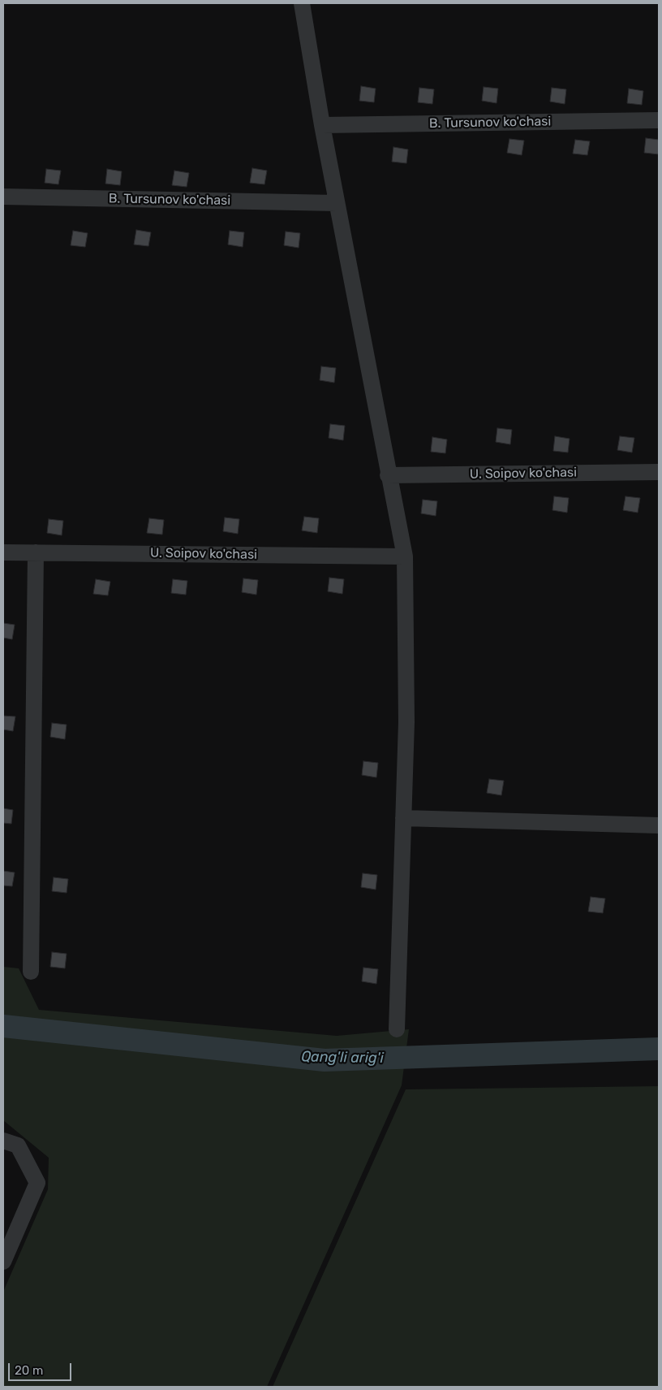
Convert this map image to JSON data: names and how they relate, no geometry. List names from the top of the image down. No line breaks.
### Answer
{"streets":{"street":["B. Tursunov ko'chasi","U. Soipov ko'chasi"]},"water":["Qang'li arig'i"],"scale_bar":"20 m"}
